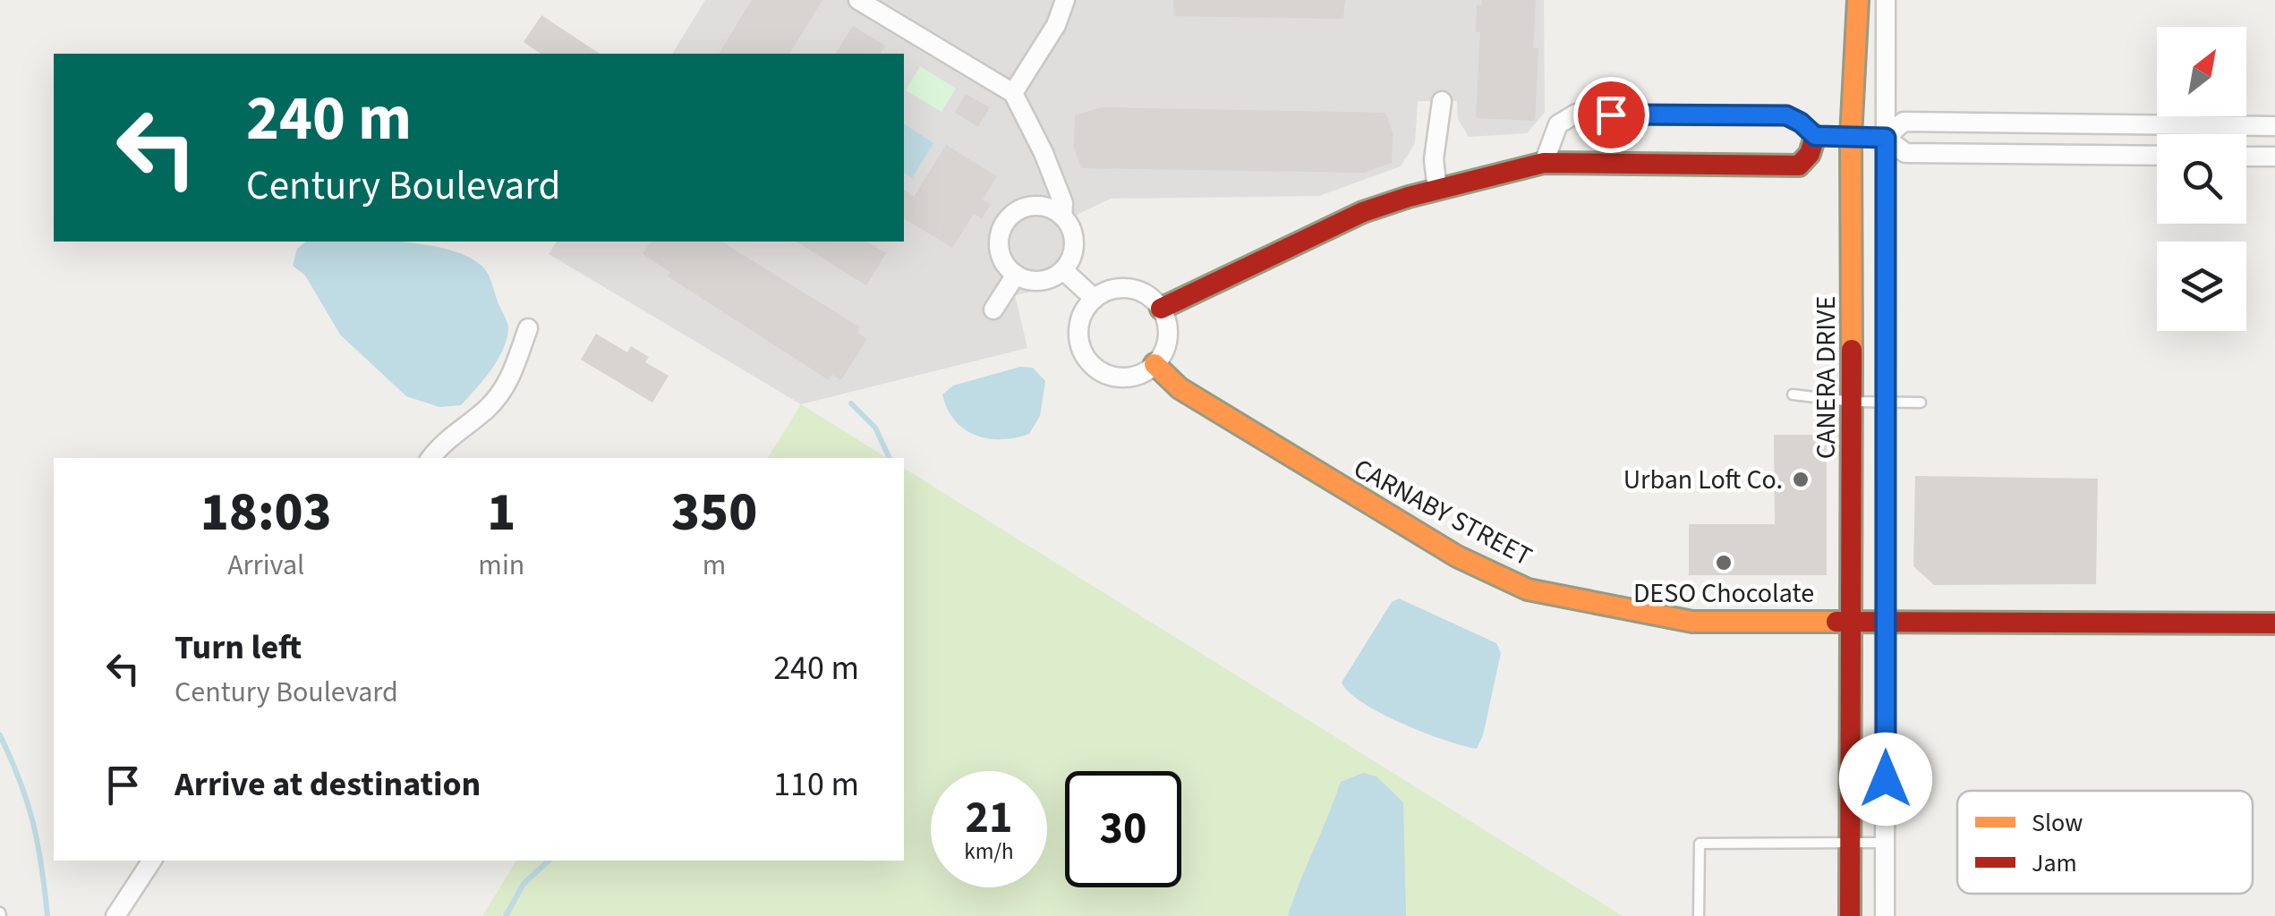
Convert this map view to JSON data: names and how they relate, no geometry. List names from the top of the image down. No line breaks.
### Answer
{"streets":{"street":["CANERA DRIVE","CARNABY STREET"]},"crossings":[["CANERA DRIVE","CARNABY STREET"]],"places":["Urban Loft Co.","DESO Chocolate"],"legend":["Slow","Jam"],"north":"top right","page":{"turn":["240 m","Century Boulevard"],"eta":["18:03","Arrival","1","min","350","m"],"list":[{"name":"Turn left","note":"Century Boulevard","value":"240 m"},{"name":"Arrive at destination","value":"110 m"}],"speed":"21 km/h","limit":"30"}}
